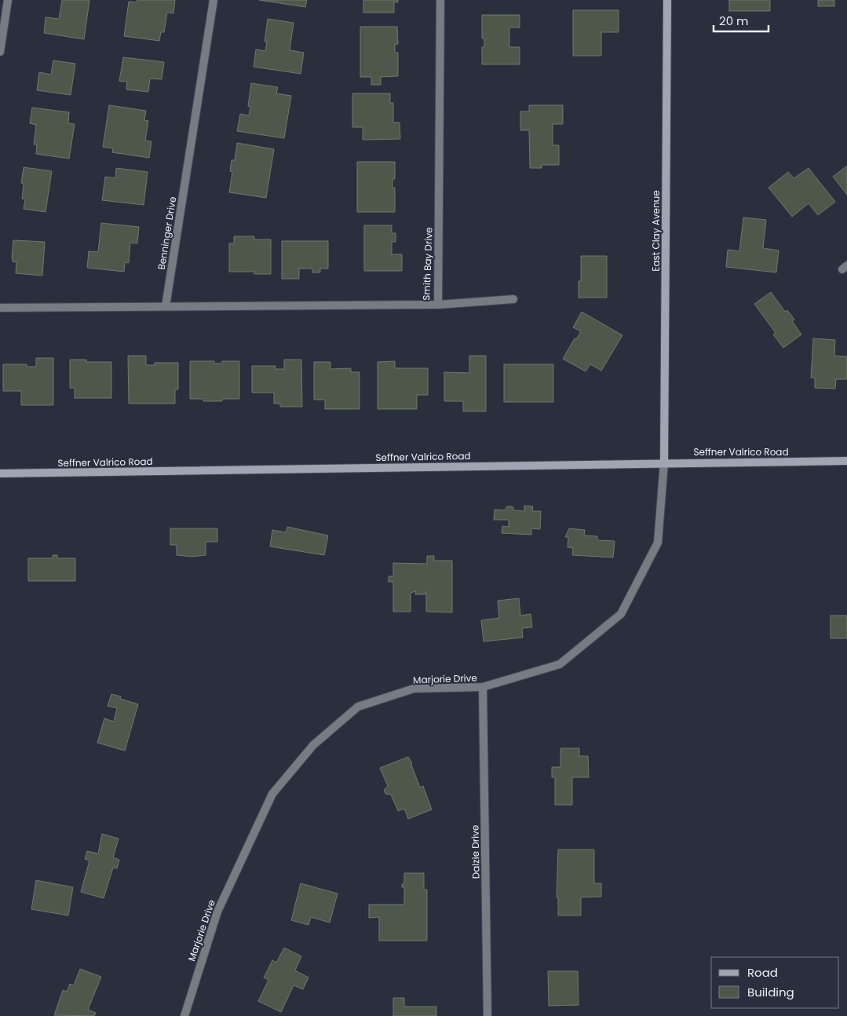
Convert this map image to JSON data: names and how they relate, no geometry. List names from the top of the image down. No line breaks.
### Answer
{"streets":{"street":["East Clay Avenue","Benninger Drive","Smith Bay Drive","Seffner Valrico Road","Marjorie Drive","Dalzie Drive"]},"crossings":[["East Clay Avenue","Seffner Valrico Road"],["East Clay Avenue","Marjorie Drive"],["Benninger Drive","Smith Bay Drive"],["Seffner Valrico Road","Marjorie Drive"],["Marjorie Drive","Dalzie Drive"]],"legend":["Road","Building"],"scale_bar":"20 m"}
